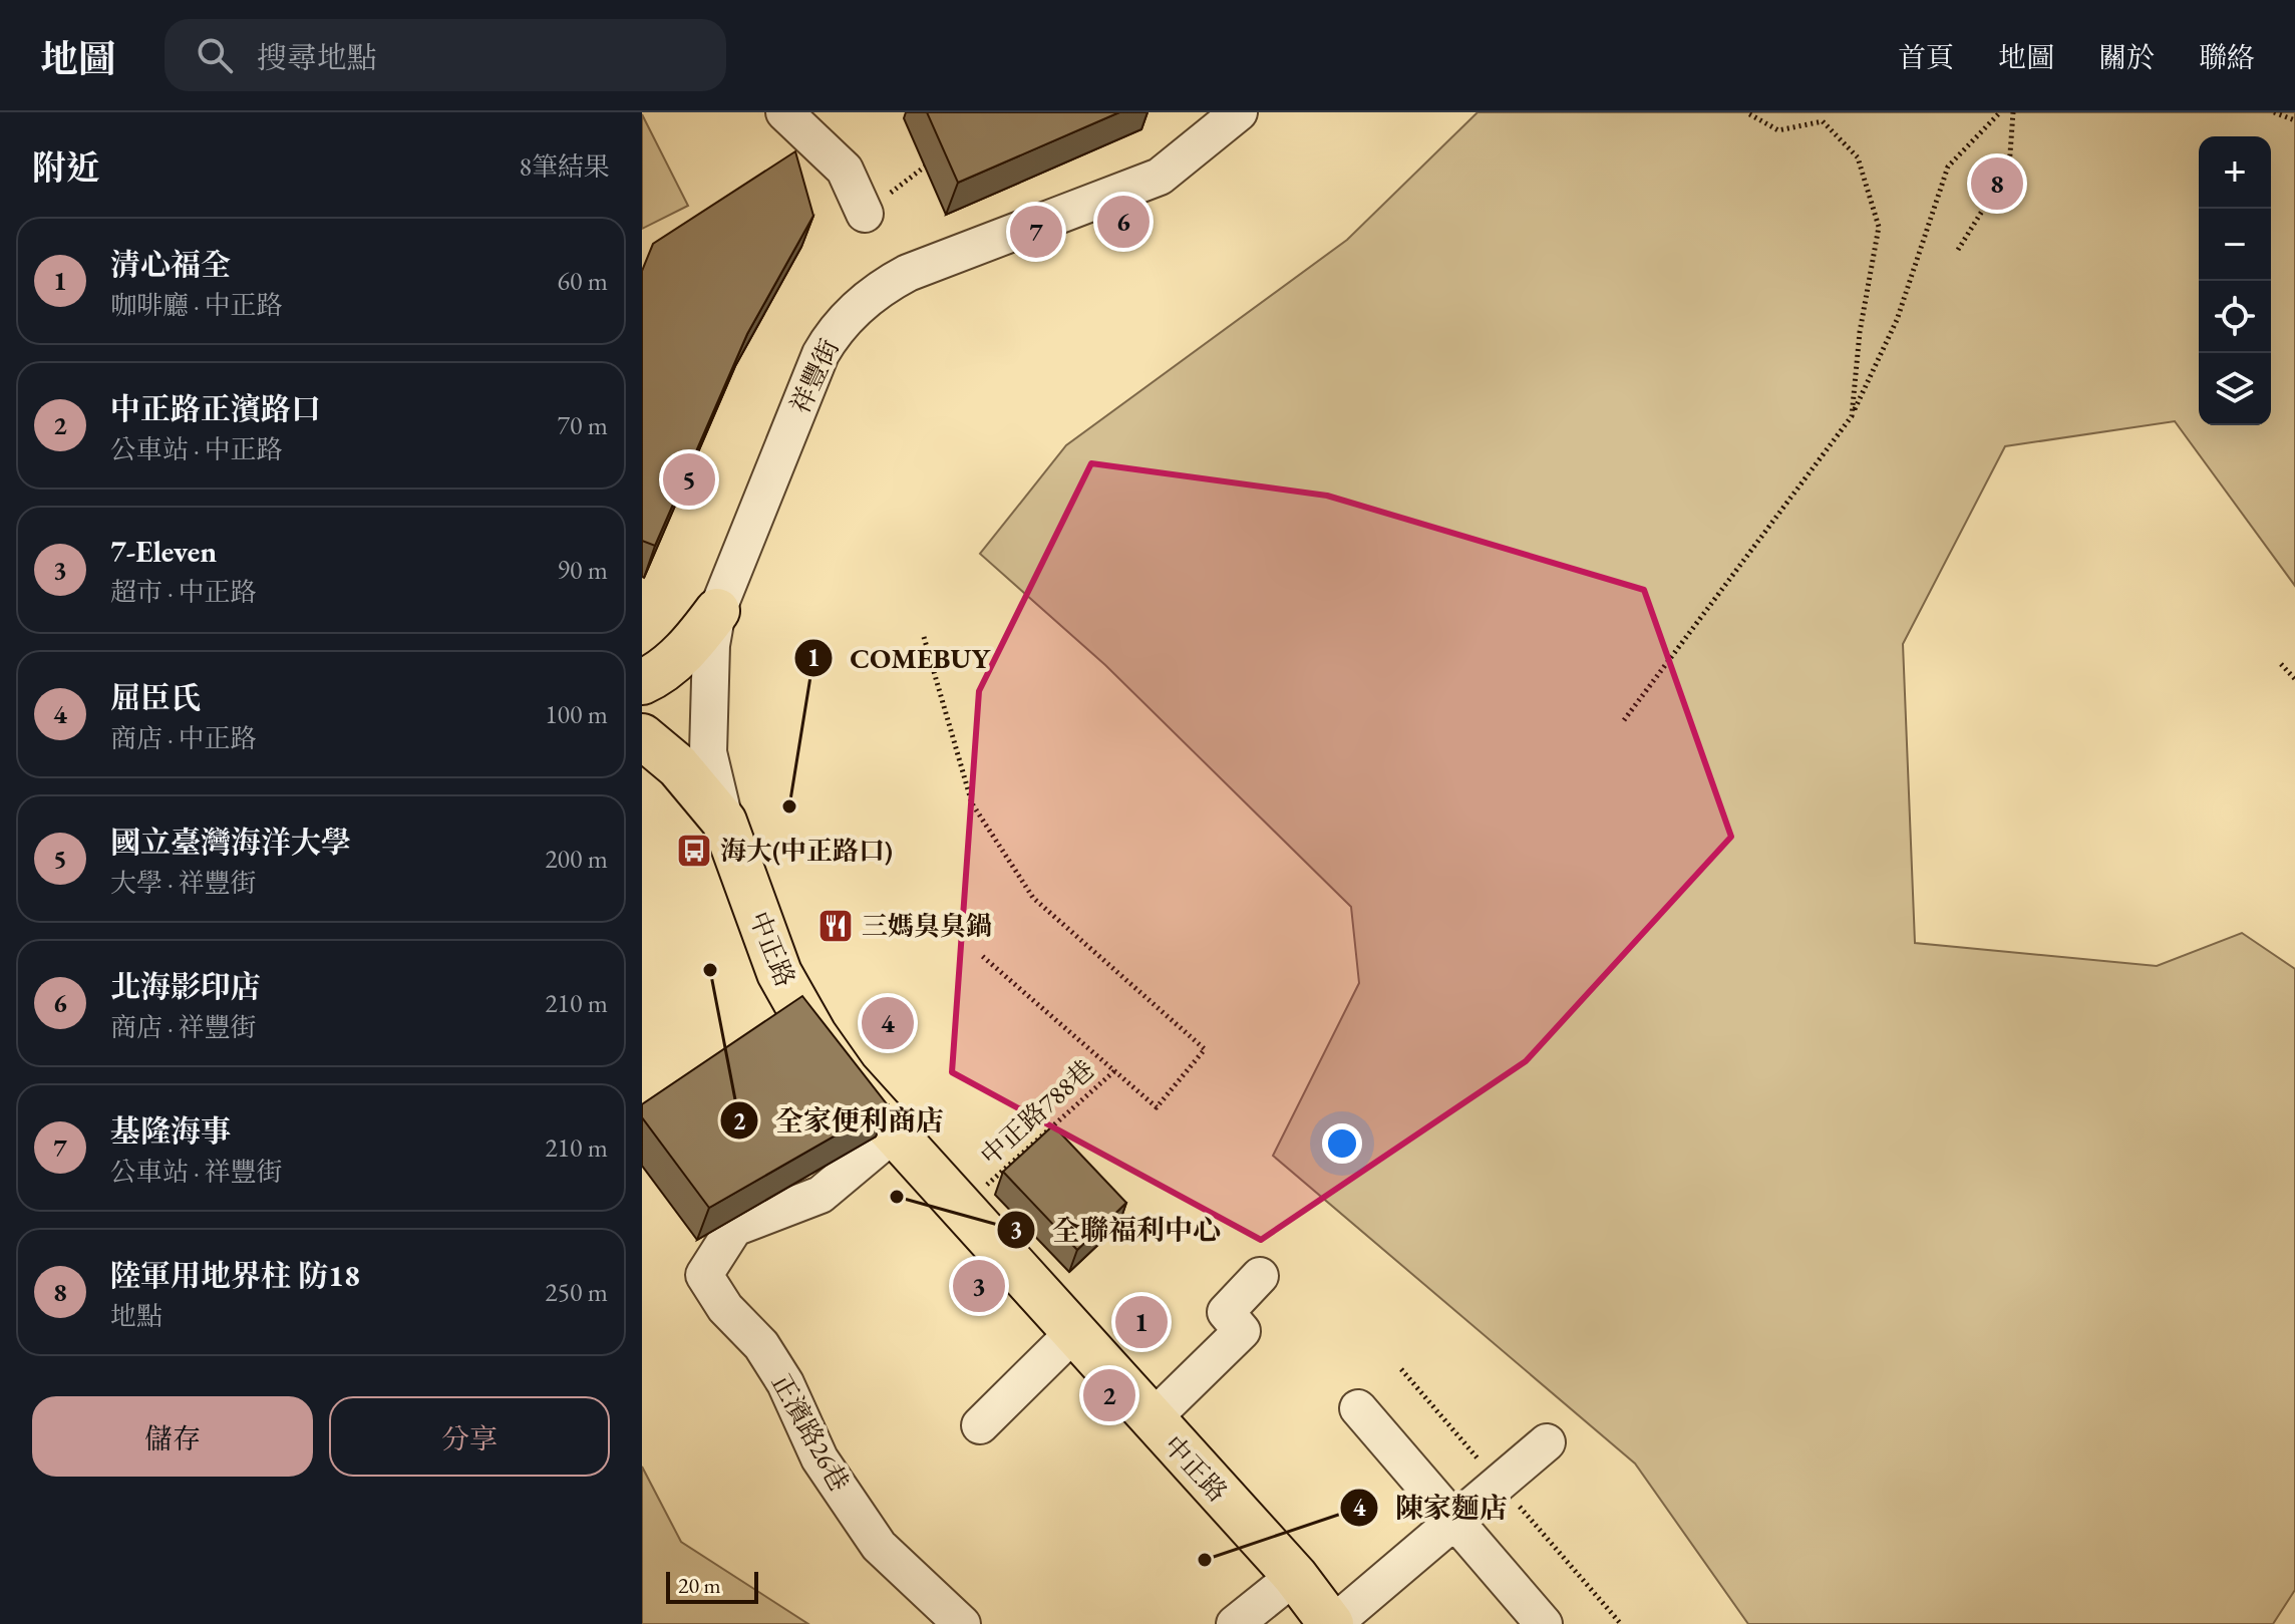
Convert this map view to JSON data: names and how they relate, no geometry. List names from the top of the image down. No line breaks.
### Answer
{"streets":{"main road":["中正路"],"street":["祥豐街","正濱路26巷"],"path":["中正路788巷"]},"crossings":[["祥豐街","中正路"],["中正路","中正路788巷"],["中正路","正濱路26巷"]],"places":{"other":["COMEBUY","全家便利商店","全聯福利中心","陳家麵店"],"bus stop":["海大(中正路口)"],"restaurant":["三媽臭臭鍋"]},"scale_bar":"20 m","page":{"header":"地圖","search":"搜尋地點","nav":["首頁","地圖","關於","聯絡"],"heading":["附近","8筆結果"],"map_buttons":["+","−"],"pins":["8","6","7","5","4","3","1","2"],"list":[{"mark":"1","name":"清心福全","note":"咖啡廳 · 中正路","value":"60 m"},{"mark":"2","name":"中正路正濱路口","note":"公車站 · 中正路","value":"70 m"},{"mark":"3","name":"7-Eleven","note":"超市 · 中正路","value":"90 m"},{"mark":"4","name":"屈臣氏","note":"商店 · 中正路","value":"100 m"},{"mark":"5","name":"國立臺灣海洋大學","note":"大學 · 祥豐街","value":"200 m"},{"mark":"6","name":"北海影印店","note":"商店 · 祥豐街","value":"210 m"},{"mark":"7","name":"基隆海事","note":"公車站 · 祥豐街","value":"210 m"},{"mark":"8","name":"陸軍用地界柱 防18","note":"地點","value":"250 m"}],"buttons":["儲存","分享"],"scale":"20 m"}}
